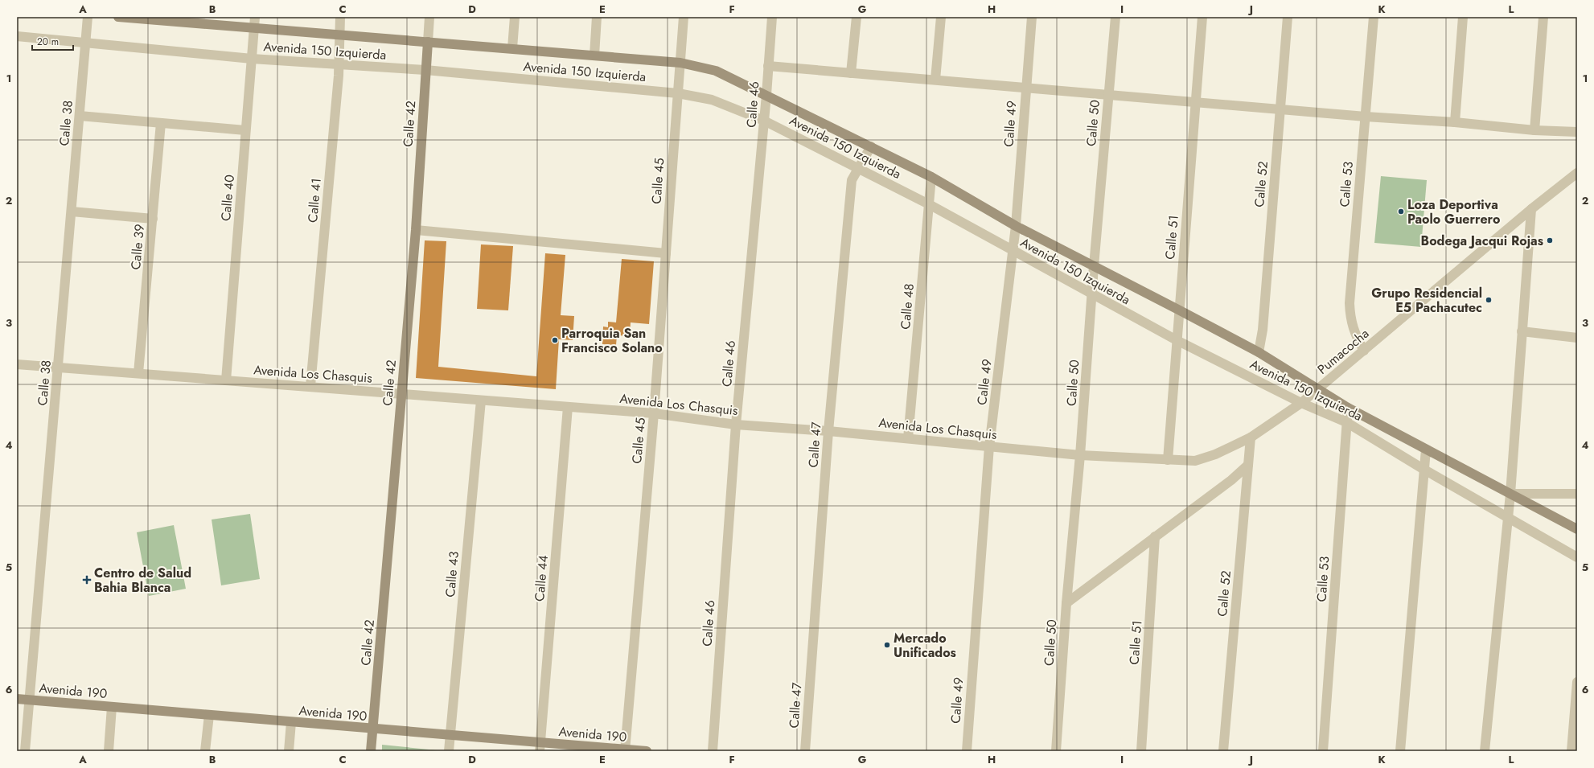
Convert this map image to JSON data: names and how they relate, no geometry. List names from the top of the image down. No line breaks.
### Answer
{"streets":{"street":["Avenida 150 Izquierda","Calle 46","Calle 38","Calle 50","Calle 42","Calle 49","Calle 45","Calle 52","Calle 53","Calle 40","Calle 41","Calle 51","Calle 39","Calle 48","Pumacocha","Avenida Los Chasquis","Calle 47","Calle 43","Calle 44","Avenida 190"]},"crossings":[["Avenida 150 Izquierda","Calle 46"],["Avenida 150 Izquierda","Calle 38"],["Avenida 150 Izquierda","Calle 50"],["Avenida 150 Izquierda","Calle 42"],["Avenida 150 Izquierda","Calle 49"],["Avenida 150 Izquierda","Calle 45"],["Avenida 150 Izquierda","Calle 52"],["Avenida 150 Izquierda","Calle 53"],["Avenida 150 Izquierda","Calle 40"],["Avenida 150 Izquierda","Calle 41"],["Avenida 150 Izquierda","Calle 51"],["Avenida 150 Izquierda","Calle 48"],["Avenida 150 Izquierda","Pumacocha"],["Avenida 150 Izquierda","Avenida Los Chasquis"],["Avenida 150 Izquierda","Calle 47"],["Calle 46","Avenida Los Chasquis"],["Calle 38","Avenida Los Chasquis"],["Calle 38","Avenida 190"],["Calle 50","Avenida Los Chasquis"],["Calle 42","Avenida Los Chasquis"],["Calle 42","Avenida 190"],["Calle 49","Avenida Los Chasquis"],["Calle 45","Avenida Los Chasquis"],["Calle 45","Avenida 190"],["Calle 52","Avenida Los Chasquis"],["Calle 53","Pumacocha"],["Calle 40","Avenida Los Chasquis"],["Calle 41","Avenida Los Chasquis"],["Calle 51","Avenida Los Chasquis"],["Calle 39","Avenida Los Chasquis"],["Calle 48","Avenida Los Chasquis"],["Pumacocha","Avenida Los Chasquis"],["Avenida Los Chasquis","Calle 47"],["Avenida Los Chasquis","Calle 43"],["Avenida Los Chasquis","Calle 44"],["Calle 43","Avenida 190"],["Calle 44","Avenida 190"]],"places":{"other":["Loza Deportiva Paolo Guerrero","Bodega Jacqui Rojas","Grupo Residencial E5 Pachacutec","Parroquia San Francisco Solano","Mercado Unificados"],"health":["Centro de Salud Bahia Blanca"]},"scale_bar":"20 m","grid":{"columns":["A","B","C","D","E","F","G","H","I","J","K","L"],"rows":["1","2","3","4","5","6"]}}
